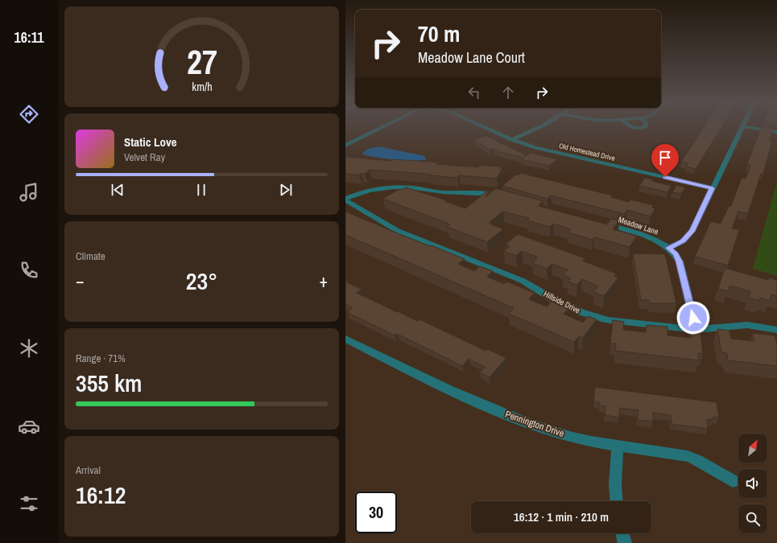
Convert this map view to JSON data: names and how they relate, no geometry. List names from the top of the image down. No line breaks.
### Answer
{"streets":{"street":["Old Homestead Drive","Meadow Lane","Hillside Drive","Pennington Drive"]},"crossings":[["Meadow Lane","Hillside Drive"]],"north":"top right","page":{"tabs":"16:11","turn":["70 m","Meadow Lane Court"],"song":["Static Love","Velvet Ray"],"tile":["Climate",["Range · 71%","355 km"],["Arrival","16:12"]],"heat":["−","23°","+"],"limit":"30","trip":"16:12 · 1 min · 210 m","gauge":["27","km/h"]}}
